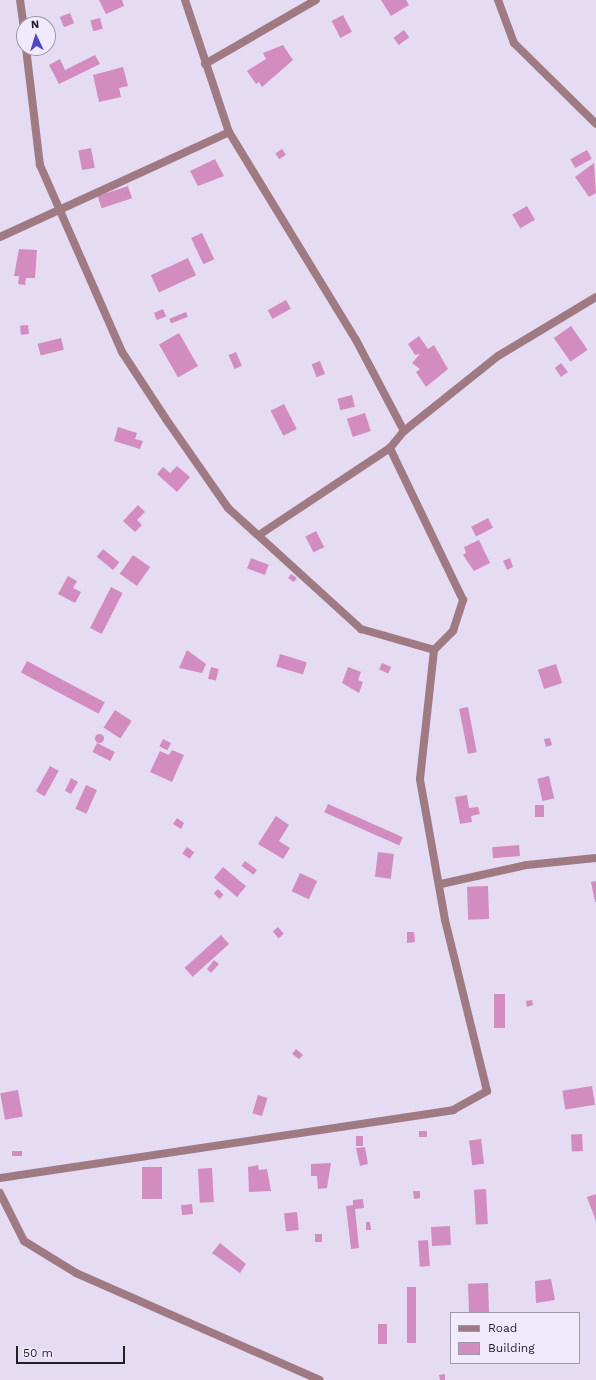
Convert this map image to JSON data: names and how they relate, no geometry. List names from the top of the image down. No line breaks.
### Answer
{"legend":["Road","Building"],"scale_bar":"50 m","north":"top"}
